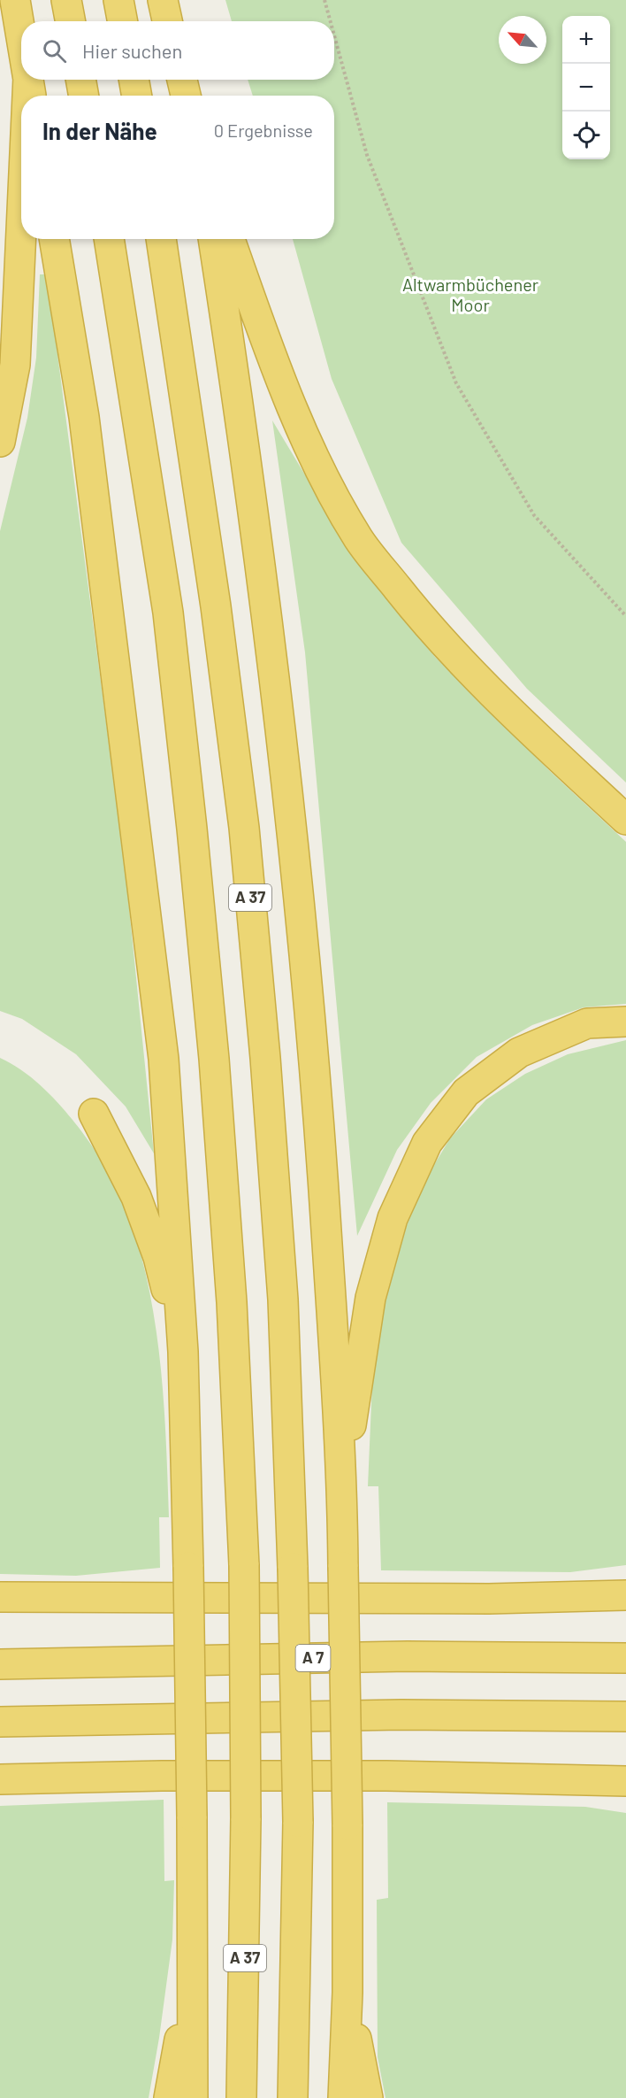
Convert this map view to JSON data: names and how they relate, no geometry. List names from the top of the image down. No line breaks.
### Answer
{"streets":{"highway":["A 37","A 7"]},"parks":["Altwarmbüchener Moor"],"north":"top left","page":{"map_buttons":["+","−"],"search":"Hier suchen","heading":["In der Nähe","0 Ergebnisse"]}}
